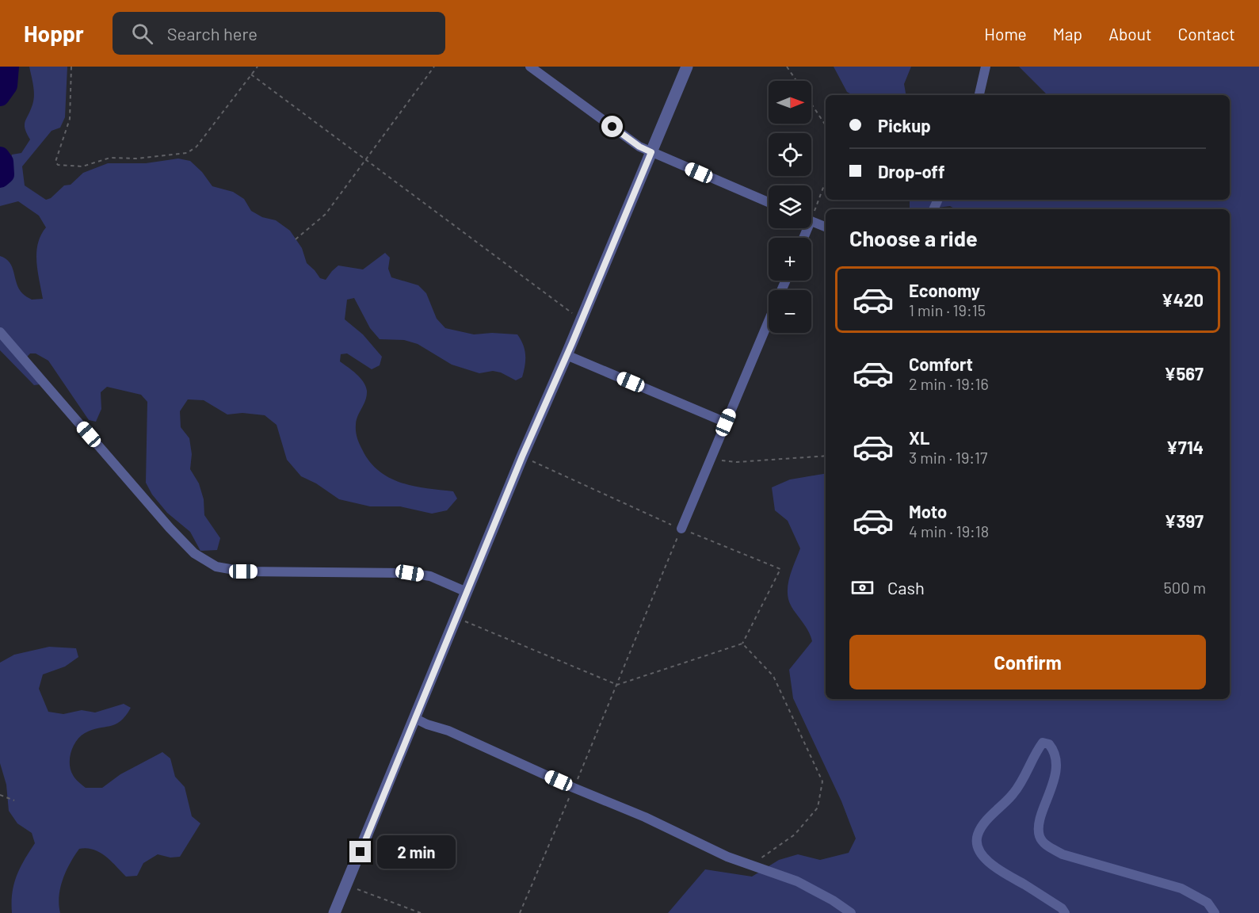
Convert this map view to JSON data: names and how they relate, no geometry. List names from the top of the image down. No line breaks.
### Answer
{"north":"right","page":{"header":"Hoppr","search":"Search here","nav":["Home","Map","About","Contact"],"map_buttons":["+","−"],"banner":["Pickup","Drop-off"],"heading":"Choose a ride","list":[{"name":"Economy","note":"1 min · 19:15","value":"¥420"},{"name":"Comfort","note":"2 min · 19:16","value":"¥567"},{"name":"XL","note":"3 min · 19:17","value":"¥714"},{"name":"Moto","note":"4 min · 19:18","value":"¥397"}],"pay":["Cash","500 m"],"buttons":"Confirm","bubble":"2 min"}}
